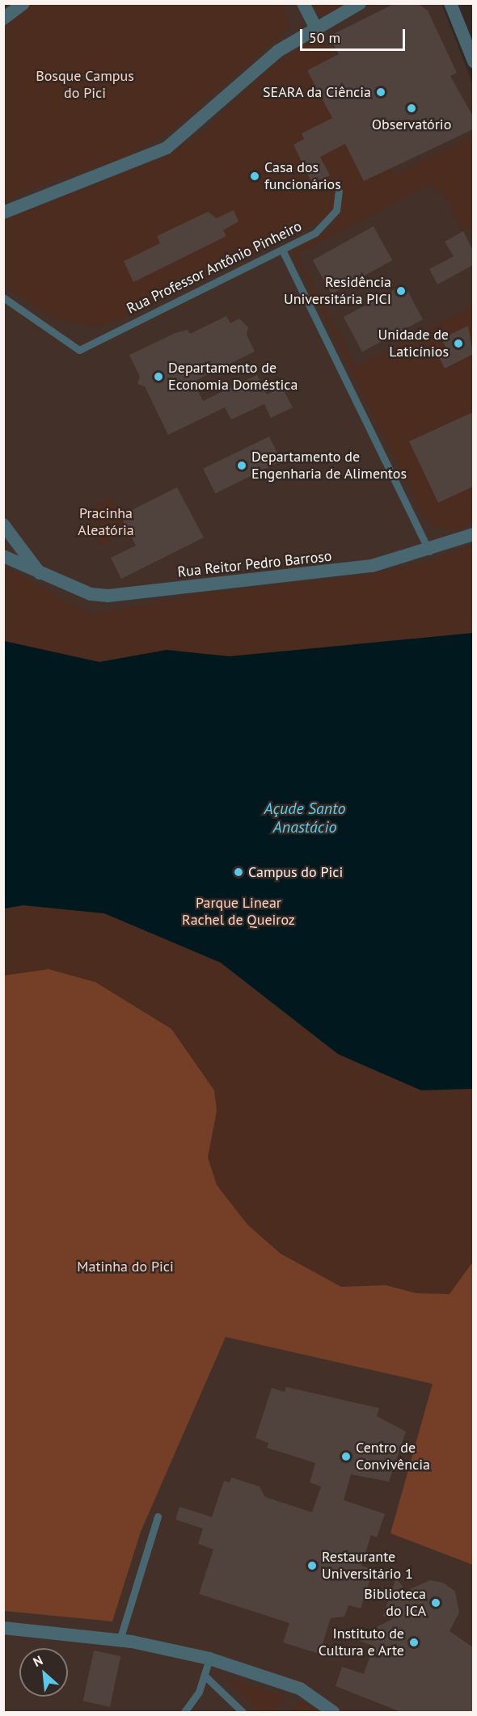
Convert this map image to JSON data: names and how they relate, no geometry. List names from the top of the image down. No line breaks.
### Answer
{"streets":{"street":["Rua Reitor Pedro Barroso"],"lane":["Rua Professor Antônio Pinheiro"]},"water":["Açude Santo Anastácio"],"parks":["Bosque Campus do Pici","Pracinha Aleatória","Parque Linear Rachel de Queiroz","Matinha do Pici"],"places":["SEARA da Ciência","Observatório","Casa dos funcionários","Residência Universitária PICI","Unidade de Laticínios","Departamento de Economia Doméstica","Departamento de Engenharia de Alimentos","Campus do Pici","Centro de Convivência","Restaurante Universitário 1","Biblioteca do ICA","Instituto de Cultura e Arte"],"scale_bar":"50 m","north":"top left"}
